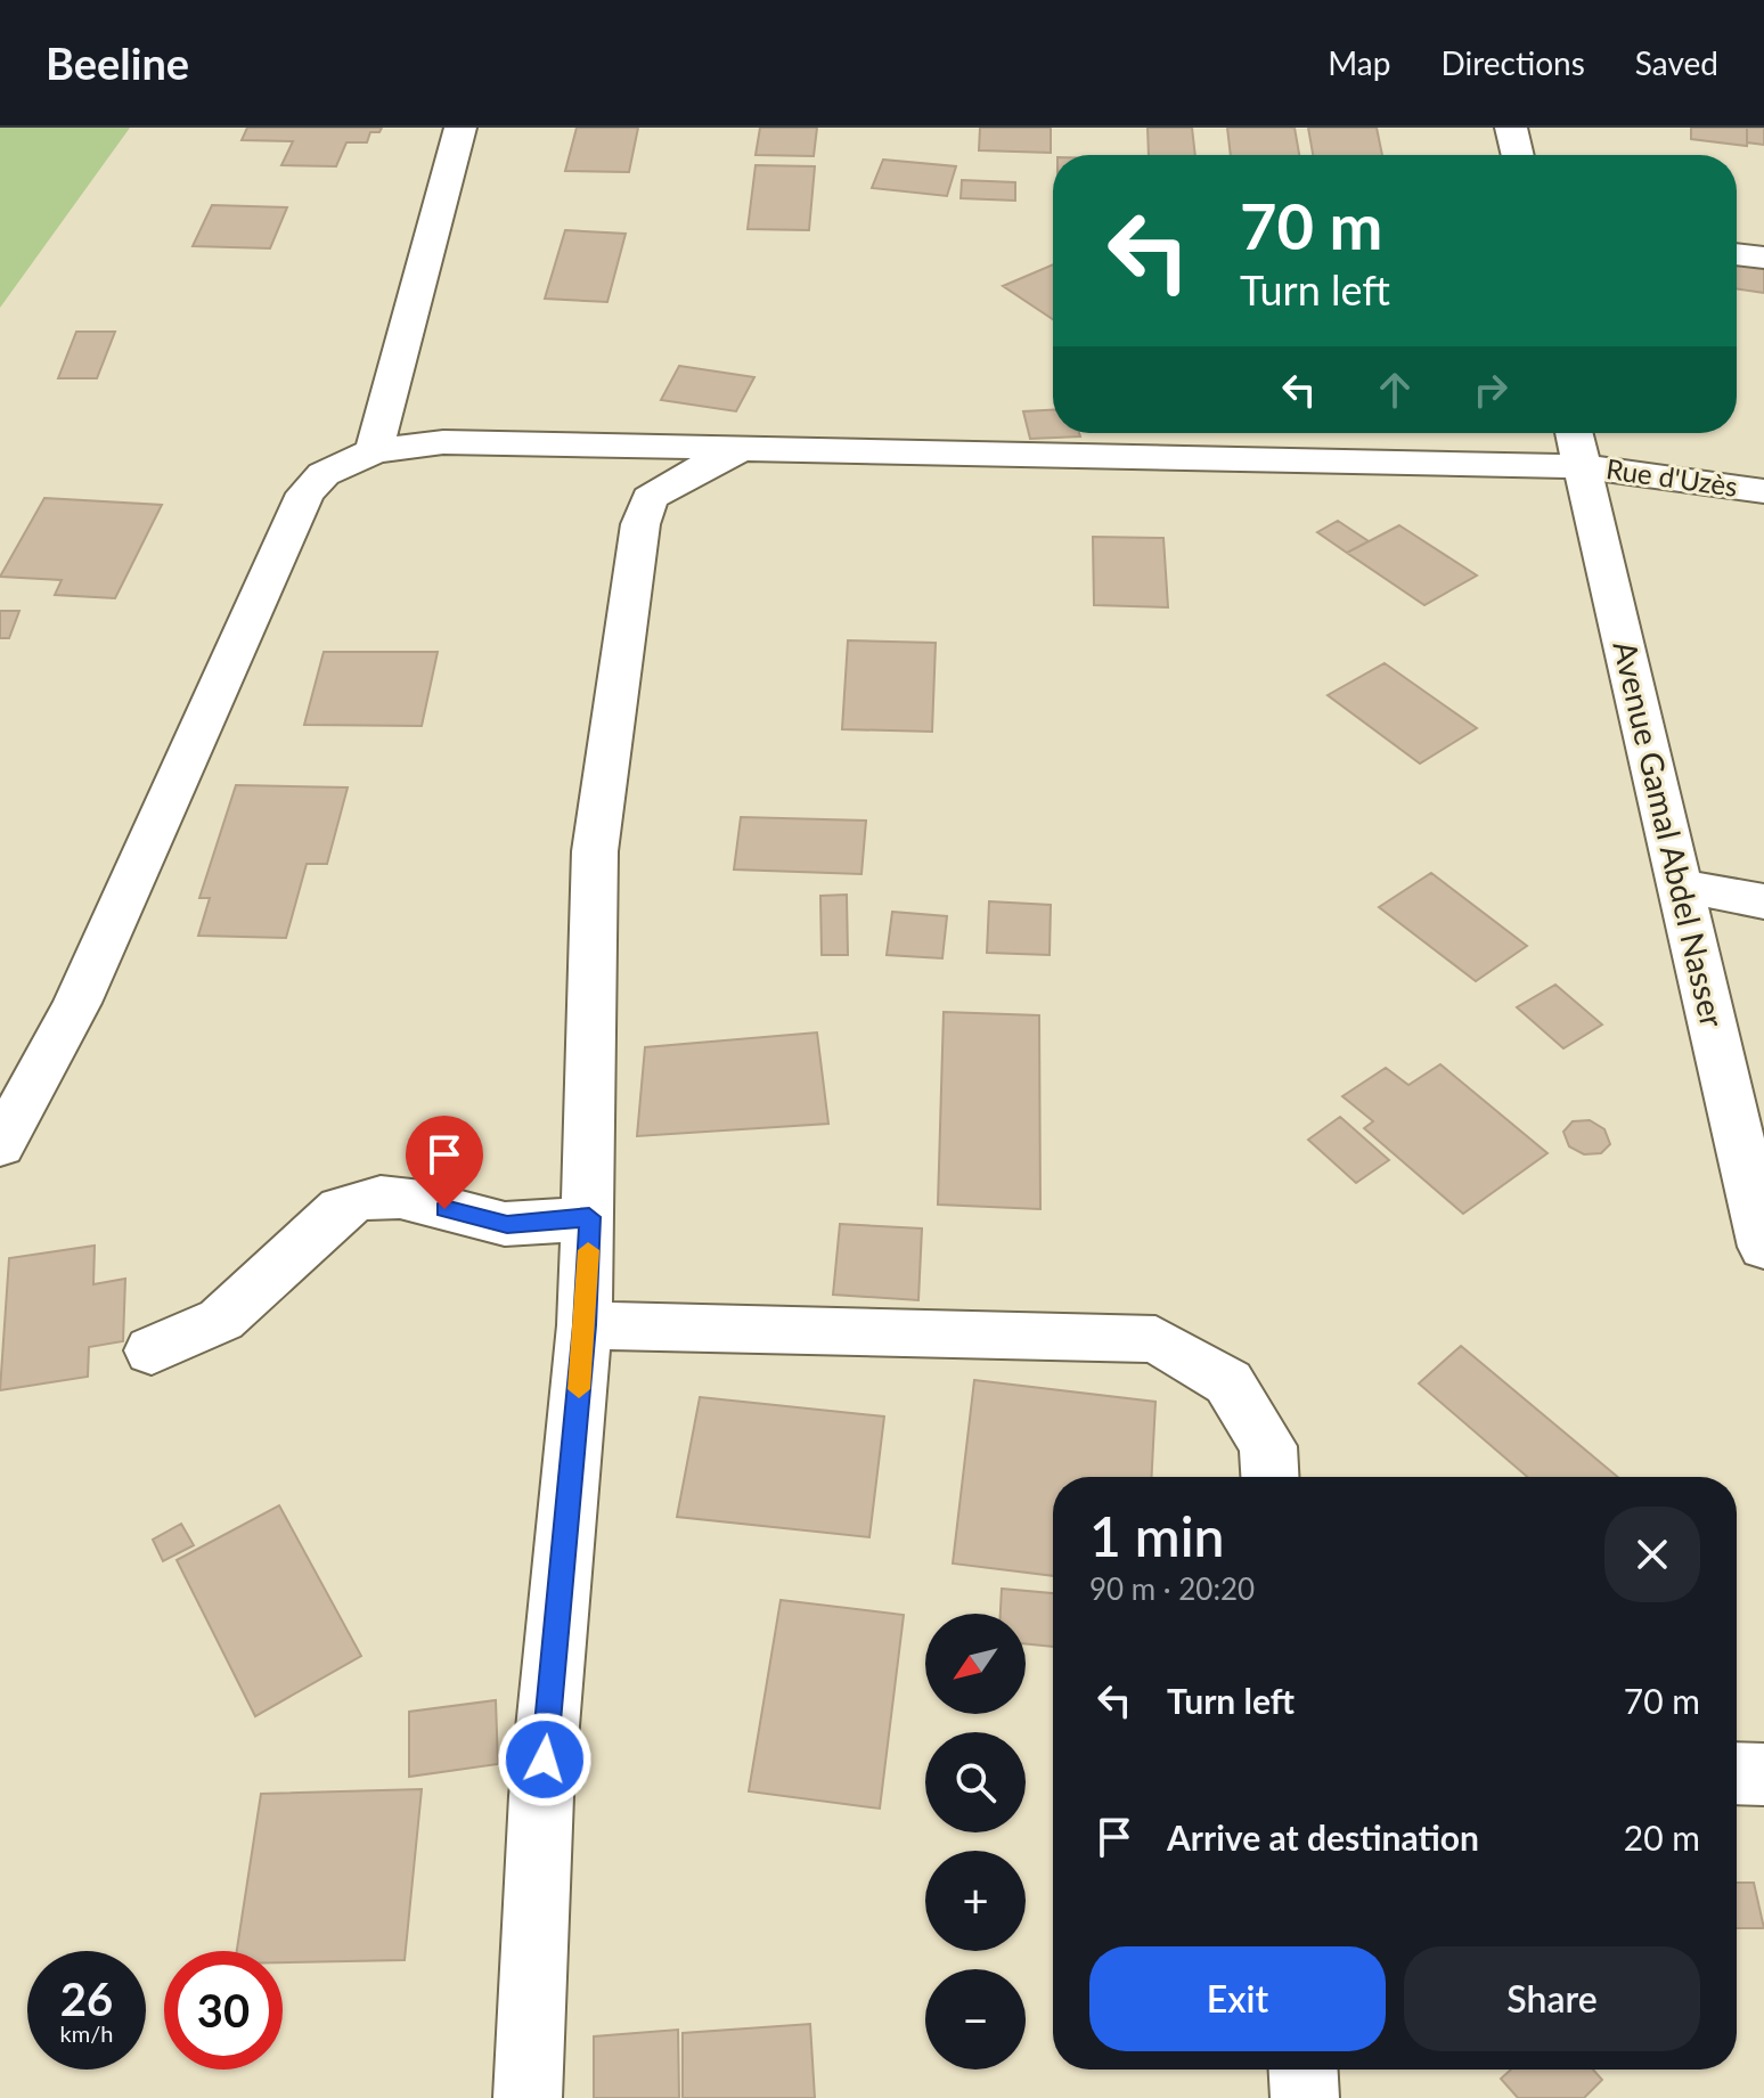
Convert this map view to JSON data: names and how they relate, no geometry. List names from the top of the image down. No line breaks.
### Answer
{"streets":{"street":["Rue d'Uzès","Avenue Gamal Abdel Nasser"]},"crossings":[["Rue d'Uzès","Avenue Gamal Abdel Nasser"]],"north":"bottom left","page":{"header":"Beeline","nav":["Map","Directions","Saved"],"turn":["70 m","Turn left"],"heading":["1 min","90 m · 20:20"],"map_buttons":["+","−"],"list":[{"name":"Turn left","value":"70 m"},{"name":"Arrive at destination","value":"20 m"}],"buttons":["Exit","Share"],"speed":"26 km/h","limit":"30"}}
